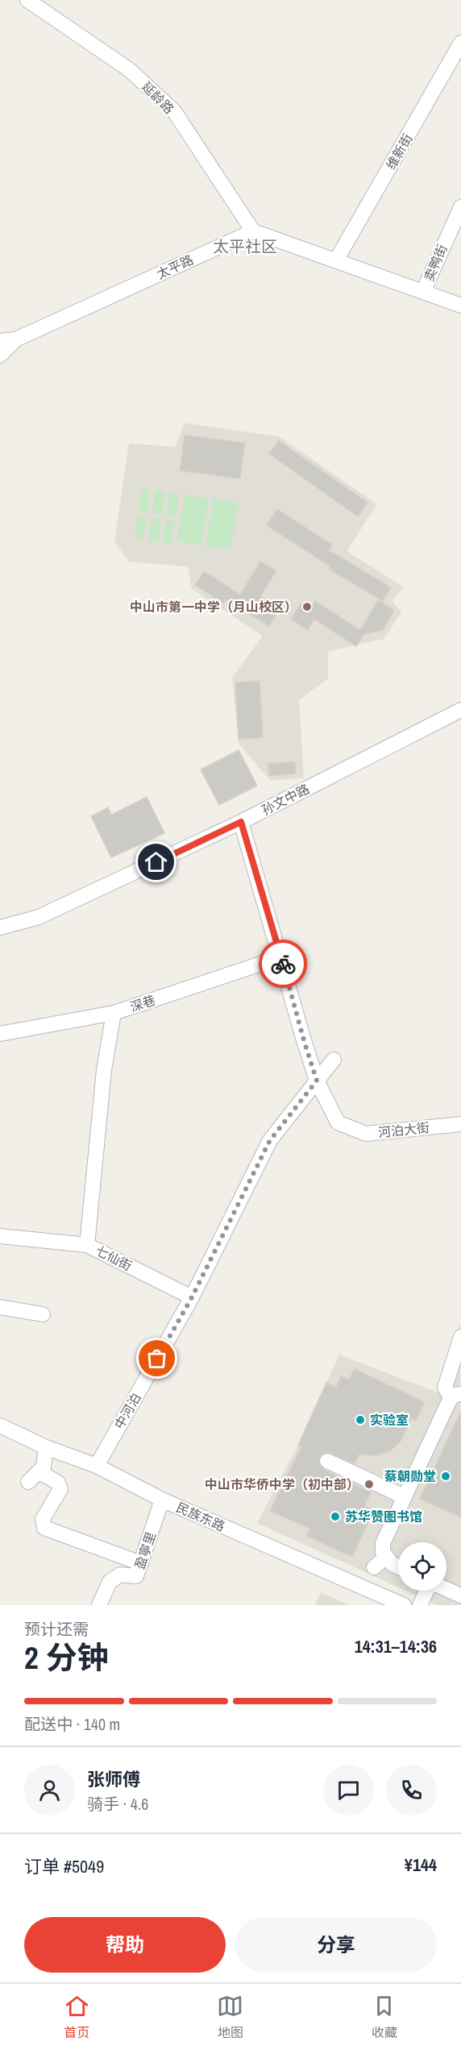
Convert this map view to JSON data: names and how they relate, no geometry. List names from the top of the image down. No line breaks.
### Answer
{"streets":{"street":["延龄路","维新街","卖鸭街","太平路","孙文中路","深巷","河泊大街","七仙街","中河泊","民族东路","盈寧里"]},"crossings":[["延龄路","太平路"],["孙文中路","河泊大街"],["深巷","河泊大街"],["河泊大街","中河泊"],["七仙街","中河泊"],["中河泊","民族东路"],["民族东路","盈寧里"]],"districts":["太平社区"],"places":["中山市第一中学（月山校区）","实验室","蔡朝勋堂","中山市华侨中学（初中部）","苏华赞图书馆"],"page":{"heading":["2 分钟","预计还需","14:31–14:36"],"panel":["张师傅","骑手 · 4.6","订单 #5049","¥144"],"bar":"配送中 · 140 m","buttons":["帮助","分享"],"tabs":["首页","地图","收藏"]}}
